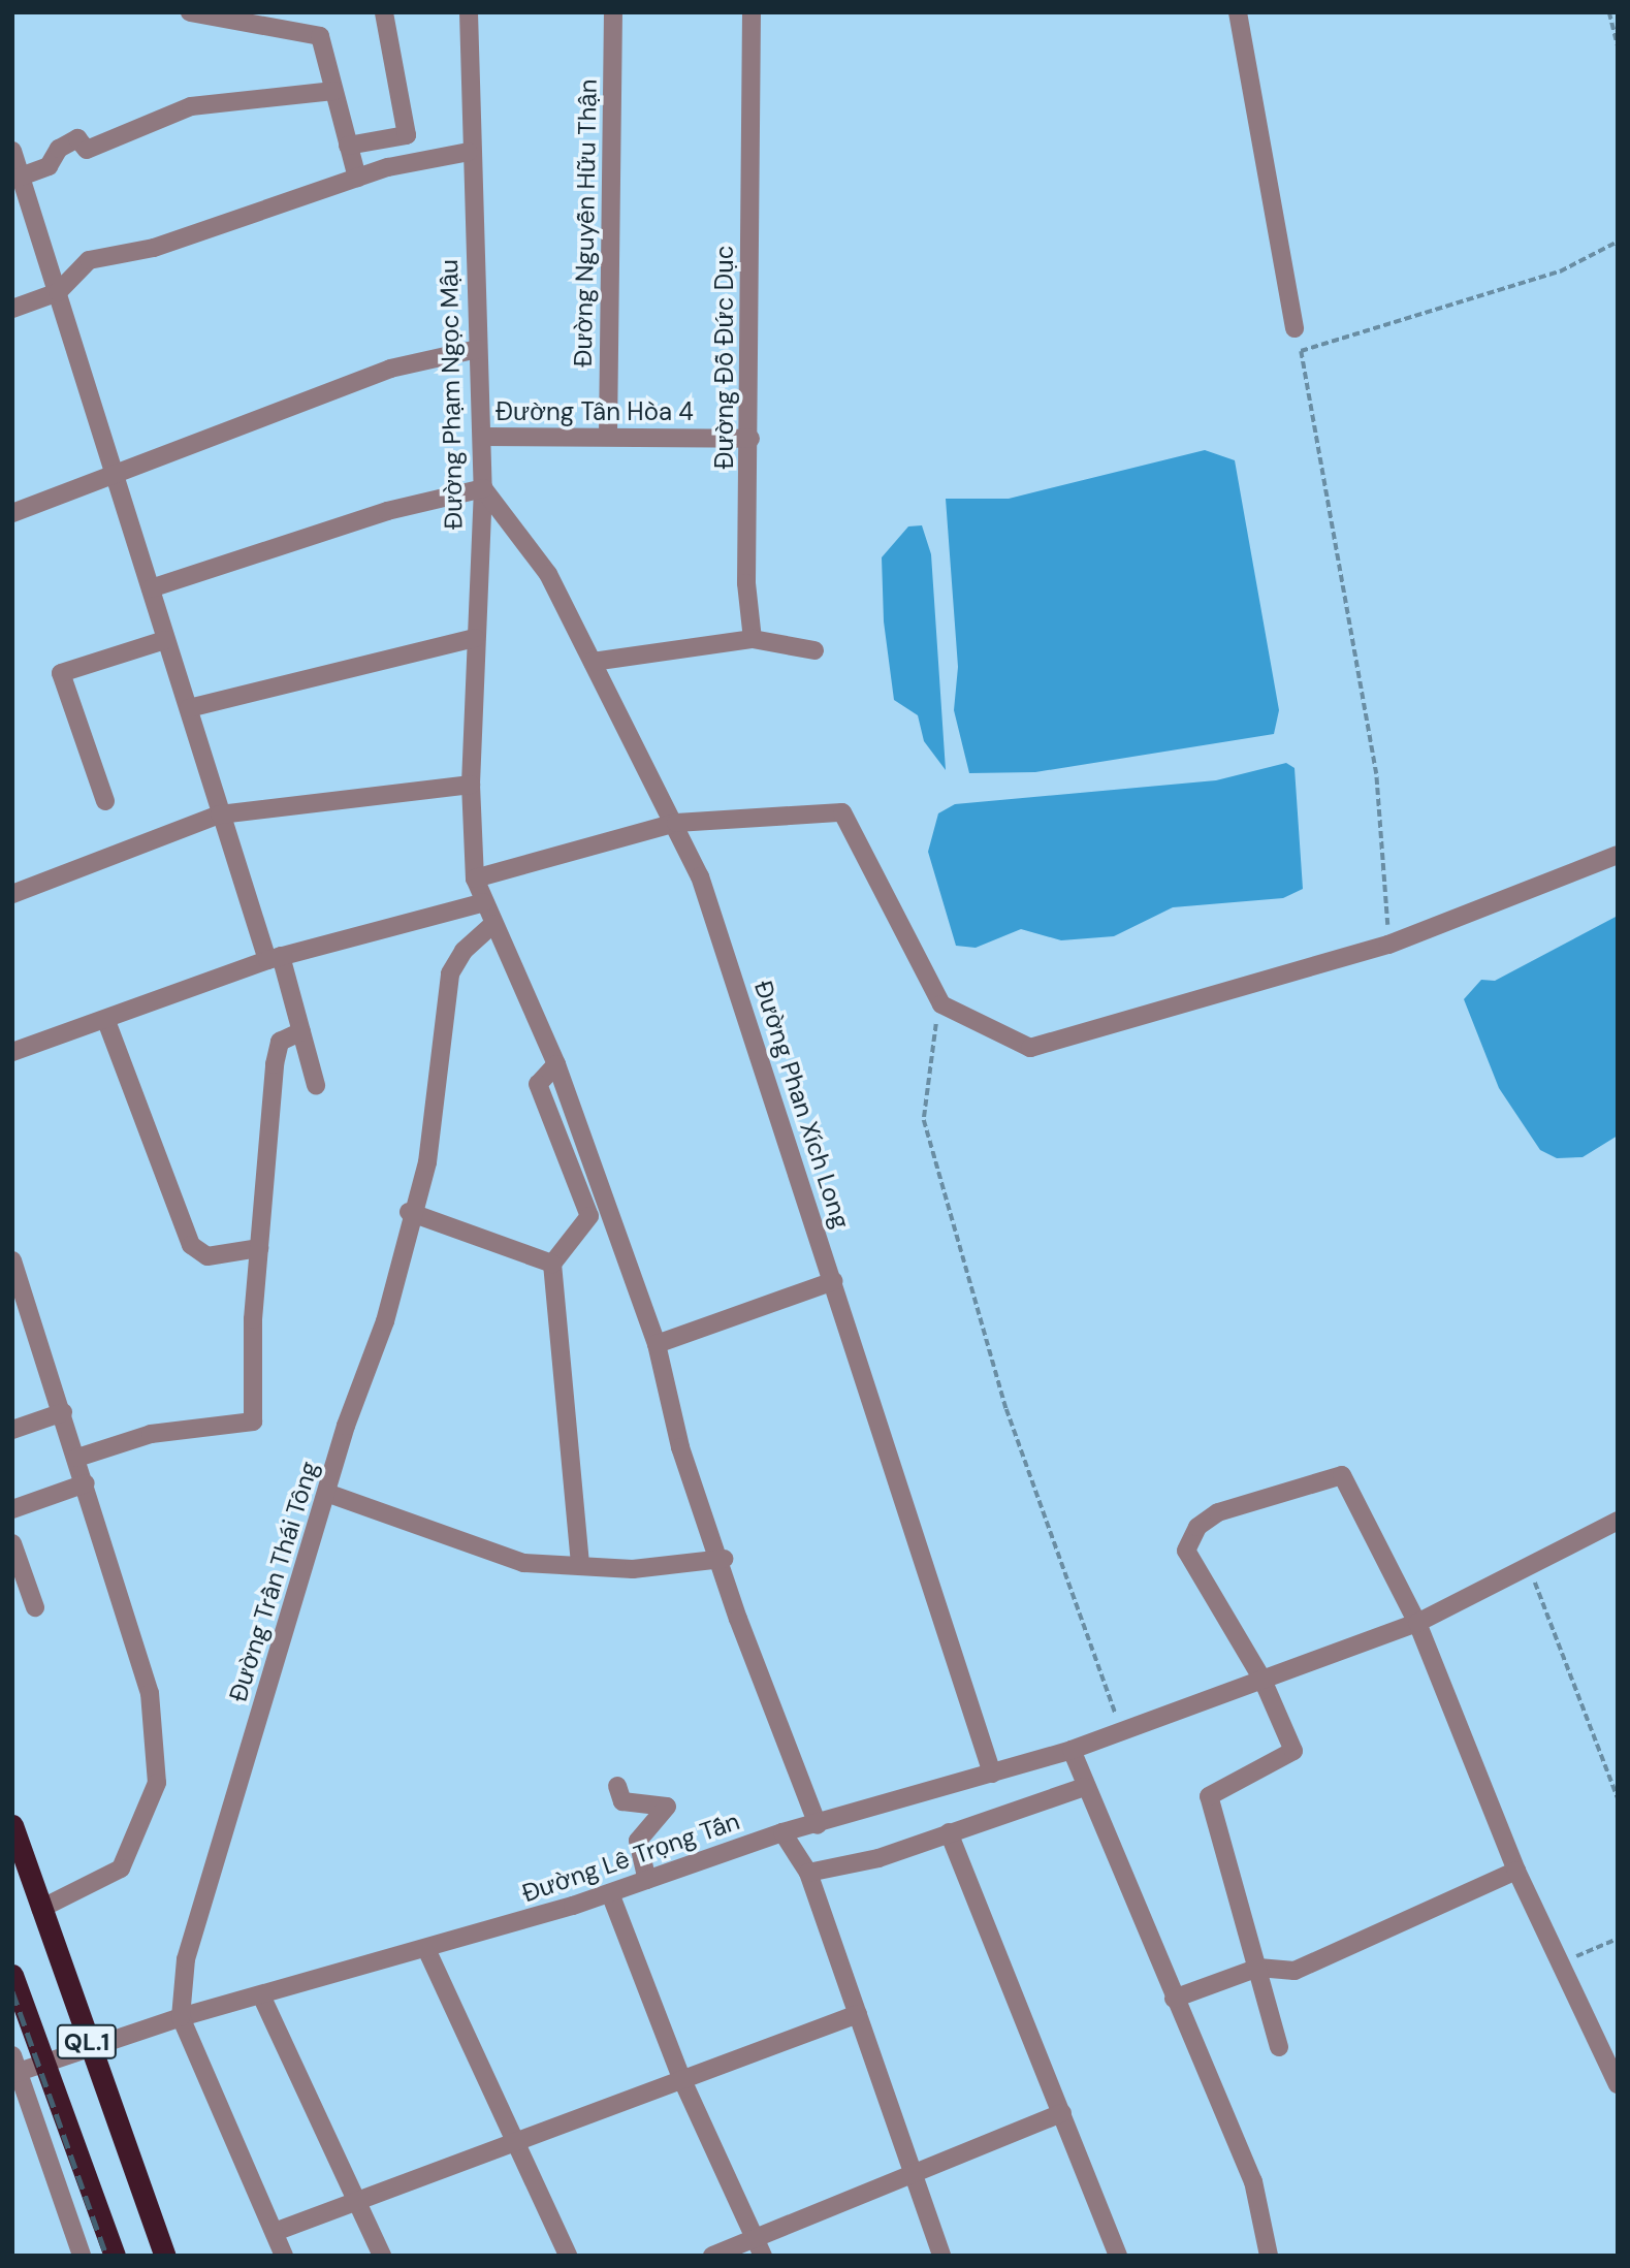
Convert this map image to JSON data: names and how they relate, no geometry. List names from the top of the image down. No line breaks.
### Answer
{"streets":{"highway":["QL.1"],"street":["Đường Nguyễn Hữu Thận","Đường Đỗ Đức Dục","Đường Phạm Ngọc Mậu","Đường Tân Hòa 4","Đường Phan Xích Long","Đường Trần Thái Tông","Đường Lê Trọng Tấn"]},"crossings":[["Đường Nguyễn Hữu Thận","Đường Tân Hòa 4"],["Đường Đỗ Đức Dục","Đường Tân Hòa 4"],["Đường Phạm Ngọc Mậu","Đường Tân Hòa 4"],["Đường Phạm Ngọc Mậu","Đường Phan Xích Long"],["Đường Phạm Ngọc Mậu","Đường Trần Thái Tông"],["Đường Phạm Ngọc Mậu","Đường Lê Trọng Tấn"],["Đường Phan Xích Long","Đường Lê Trọng Tấn"],["Đường Trần Thái Tông","Đường Lê Trọng Tấn"],["Đường Lê Trọng Tấn","QL.1"]]}
